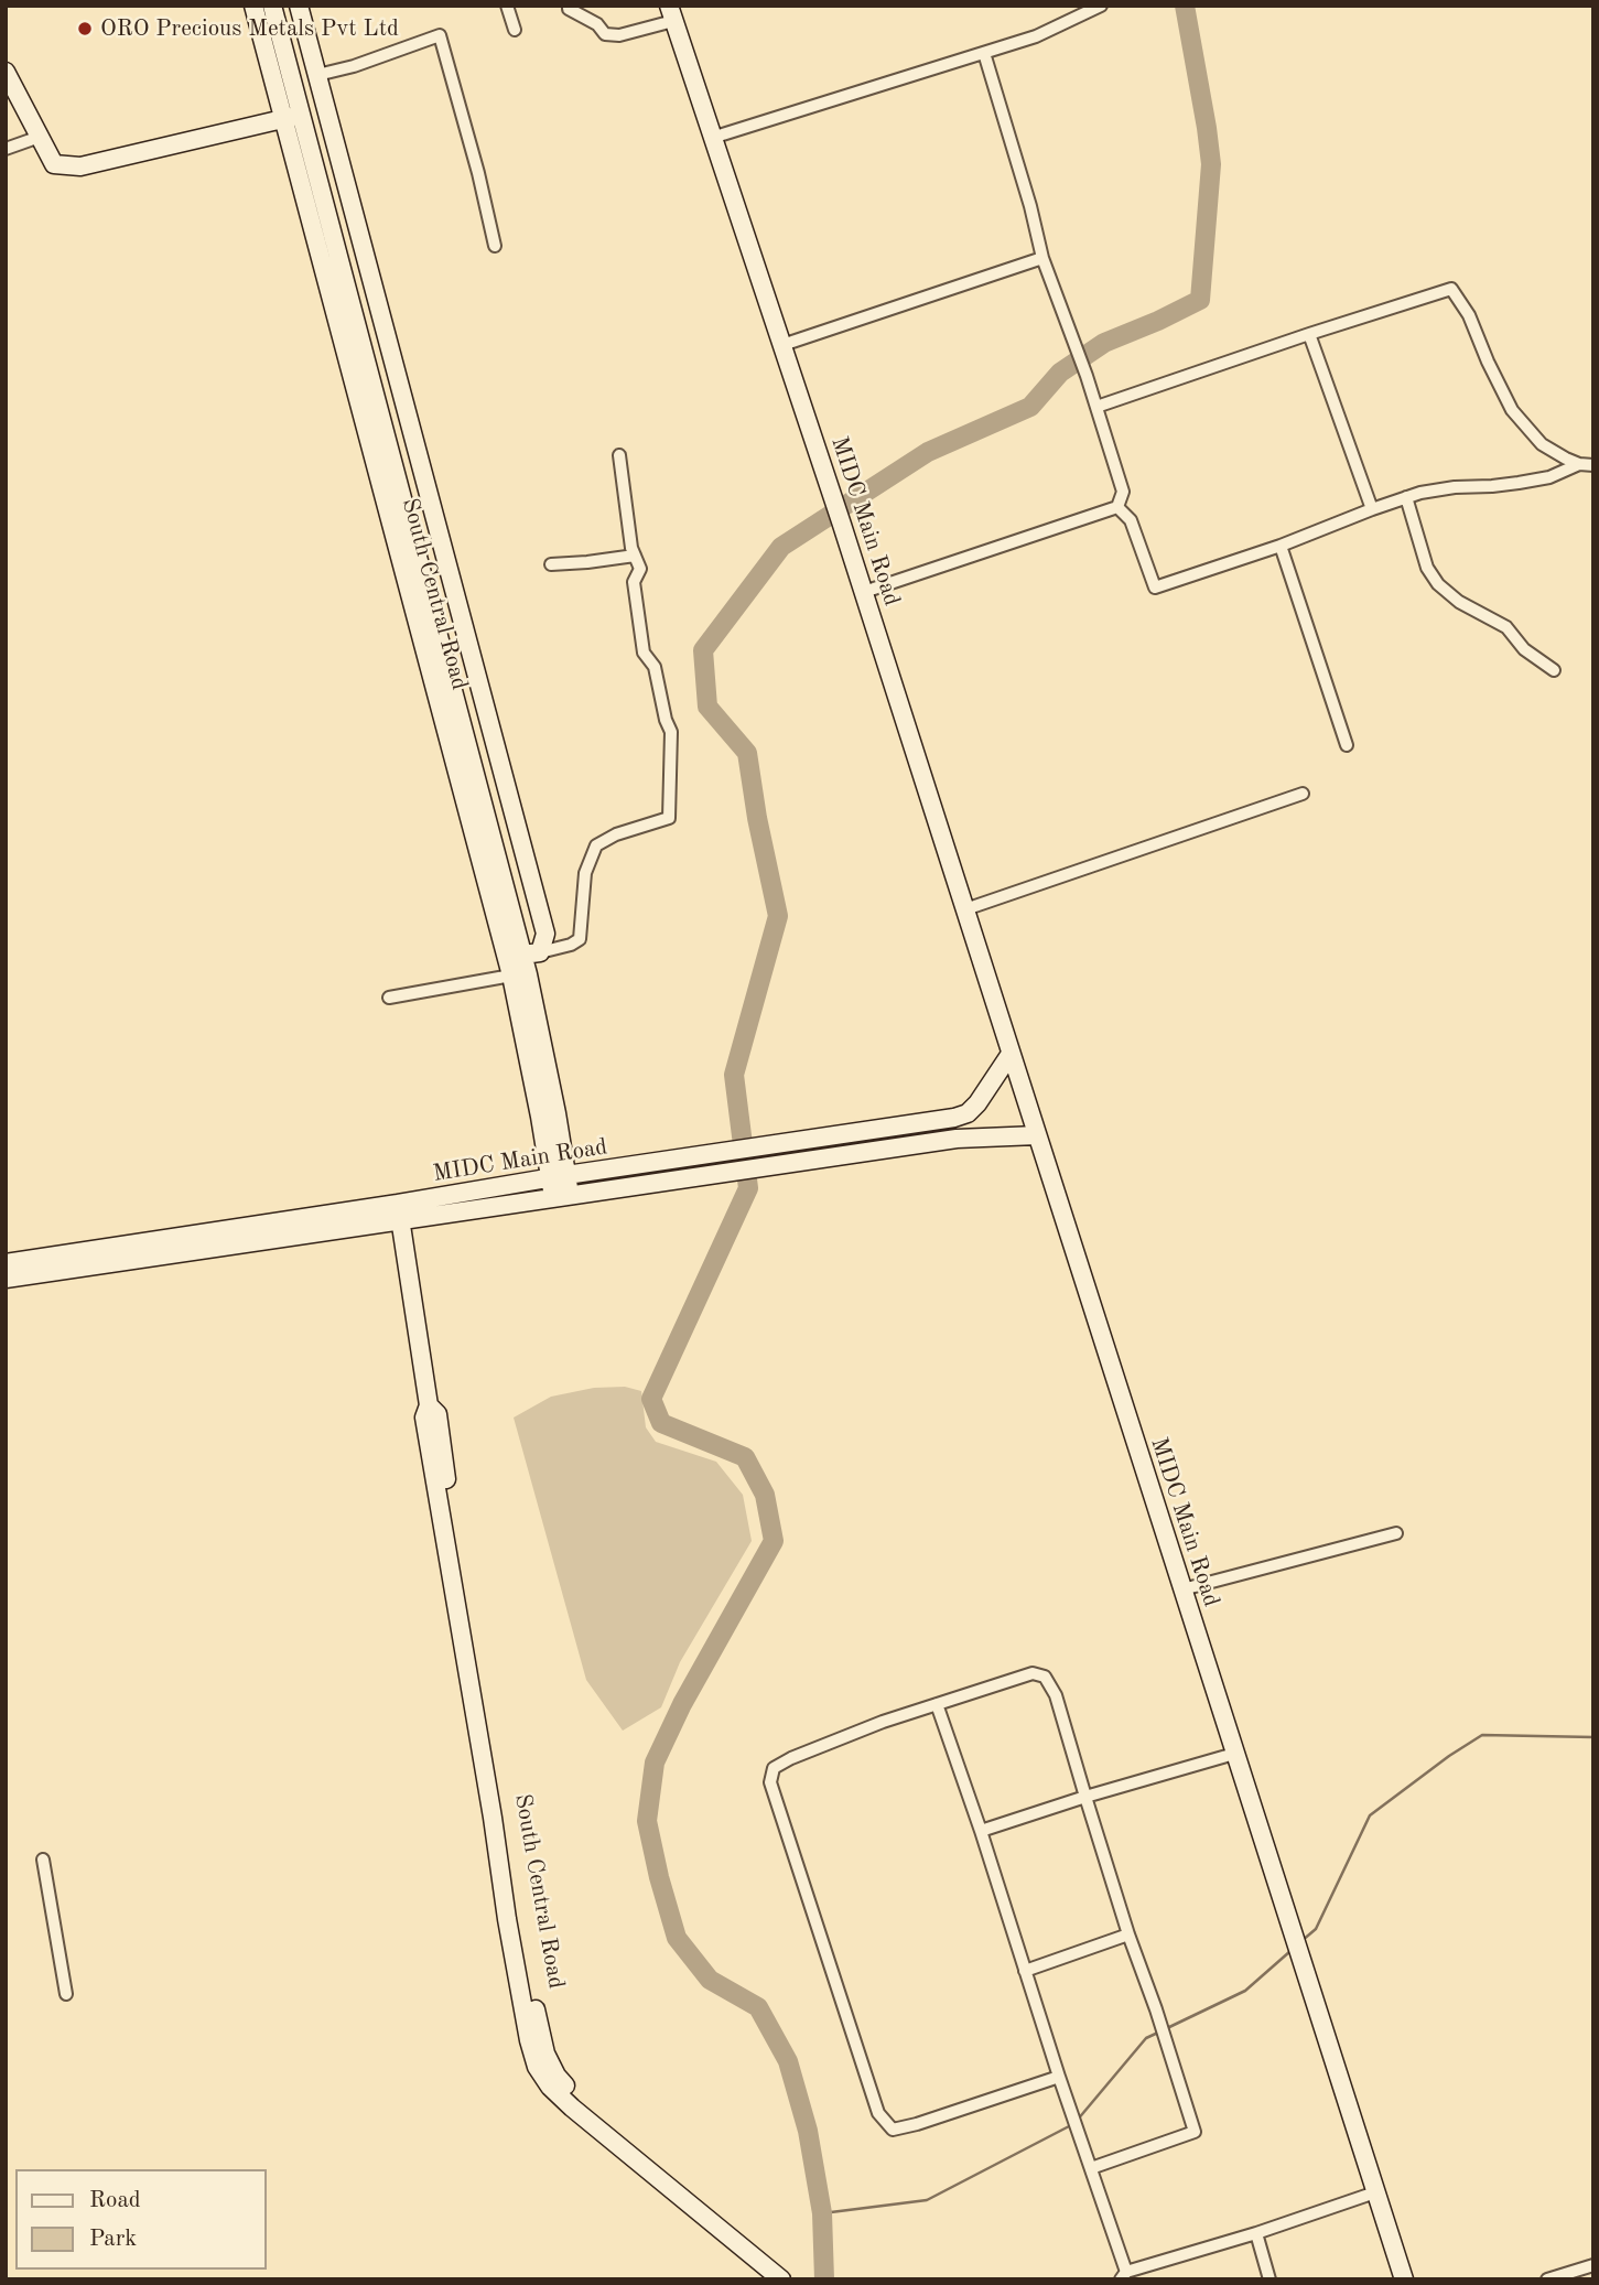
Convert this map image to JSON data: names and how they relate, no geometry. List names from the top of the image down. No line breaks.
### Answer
{"streets":{"street":["MIDC Main Road","South Central Road"]},"crossings":[["MIDC Main Road","South Central Road"]],"places":["ORO Precious Metals Pvt Ltd"],"legend":["Road","Park"]}
